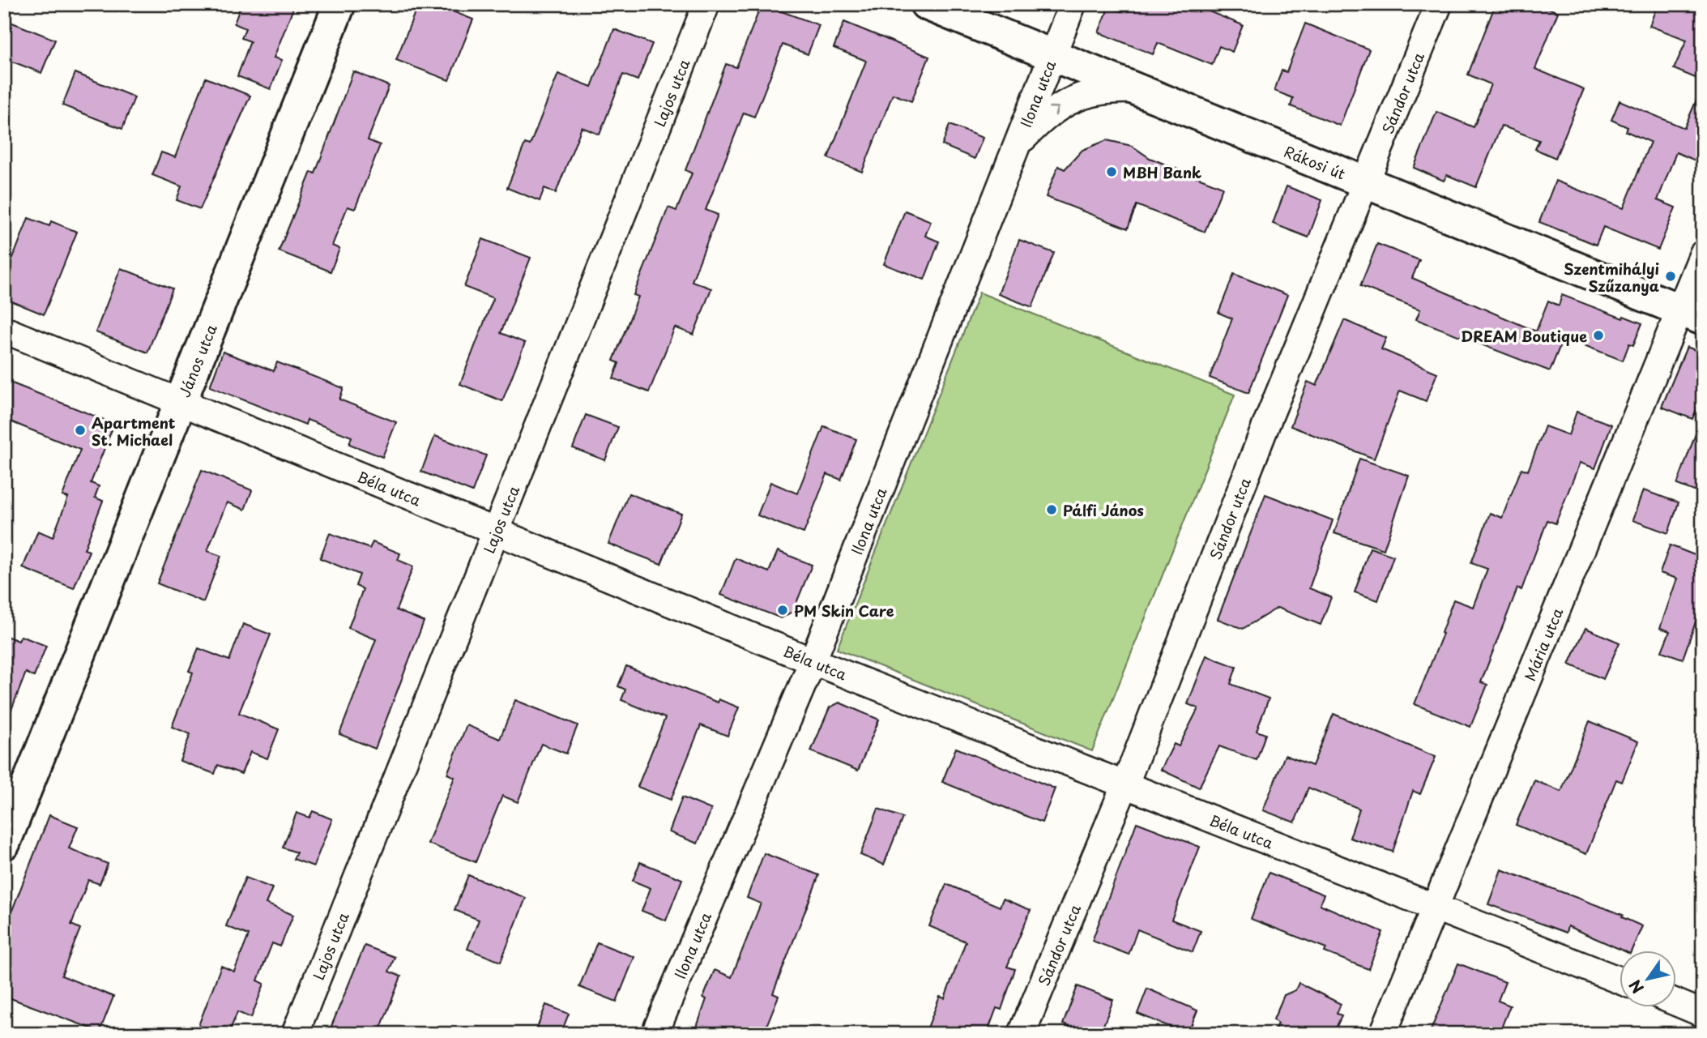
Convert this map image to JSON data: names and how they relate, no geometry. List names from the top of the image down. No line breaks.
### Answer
{"streets":{"street":["Lajos utca","Ilona utca","Sándor utca","Rákosi út","János utca","Béla utca","Mária utca"]},"crossings":[["Lajos utca","Béla utca"],["Ilona utca","Rákosi út"],["Ilona utca","Béla utca"],["Sándor utca","Rákosi út"],["Sándor utca","Béla utca"],["Rákosi út","Mária utca"],["János utca","Béla utca"],["Béla utca","Mária utca"]],"places":["MBH Bank","Szentmihályi Szűzanya","DREAM Boutique","Apartment St. Michael","Pálfi János","PM Skin Care"],"north":"bottom left"}
